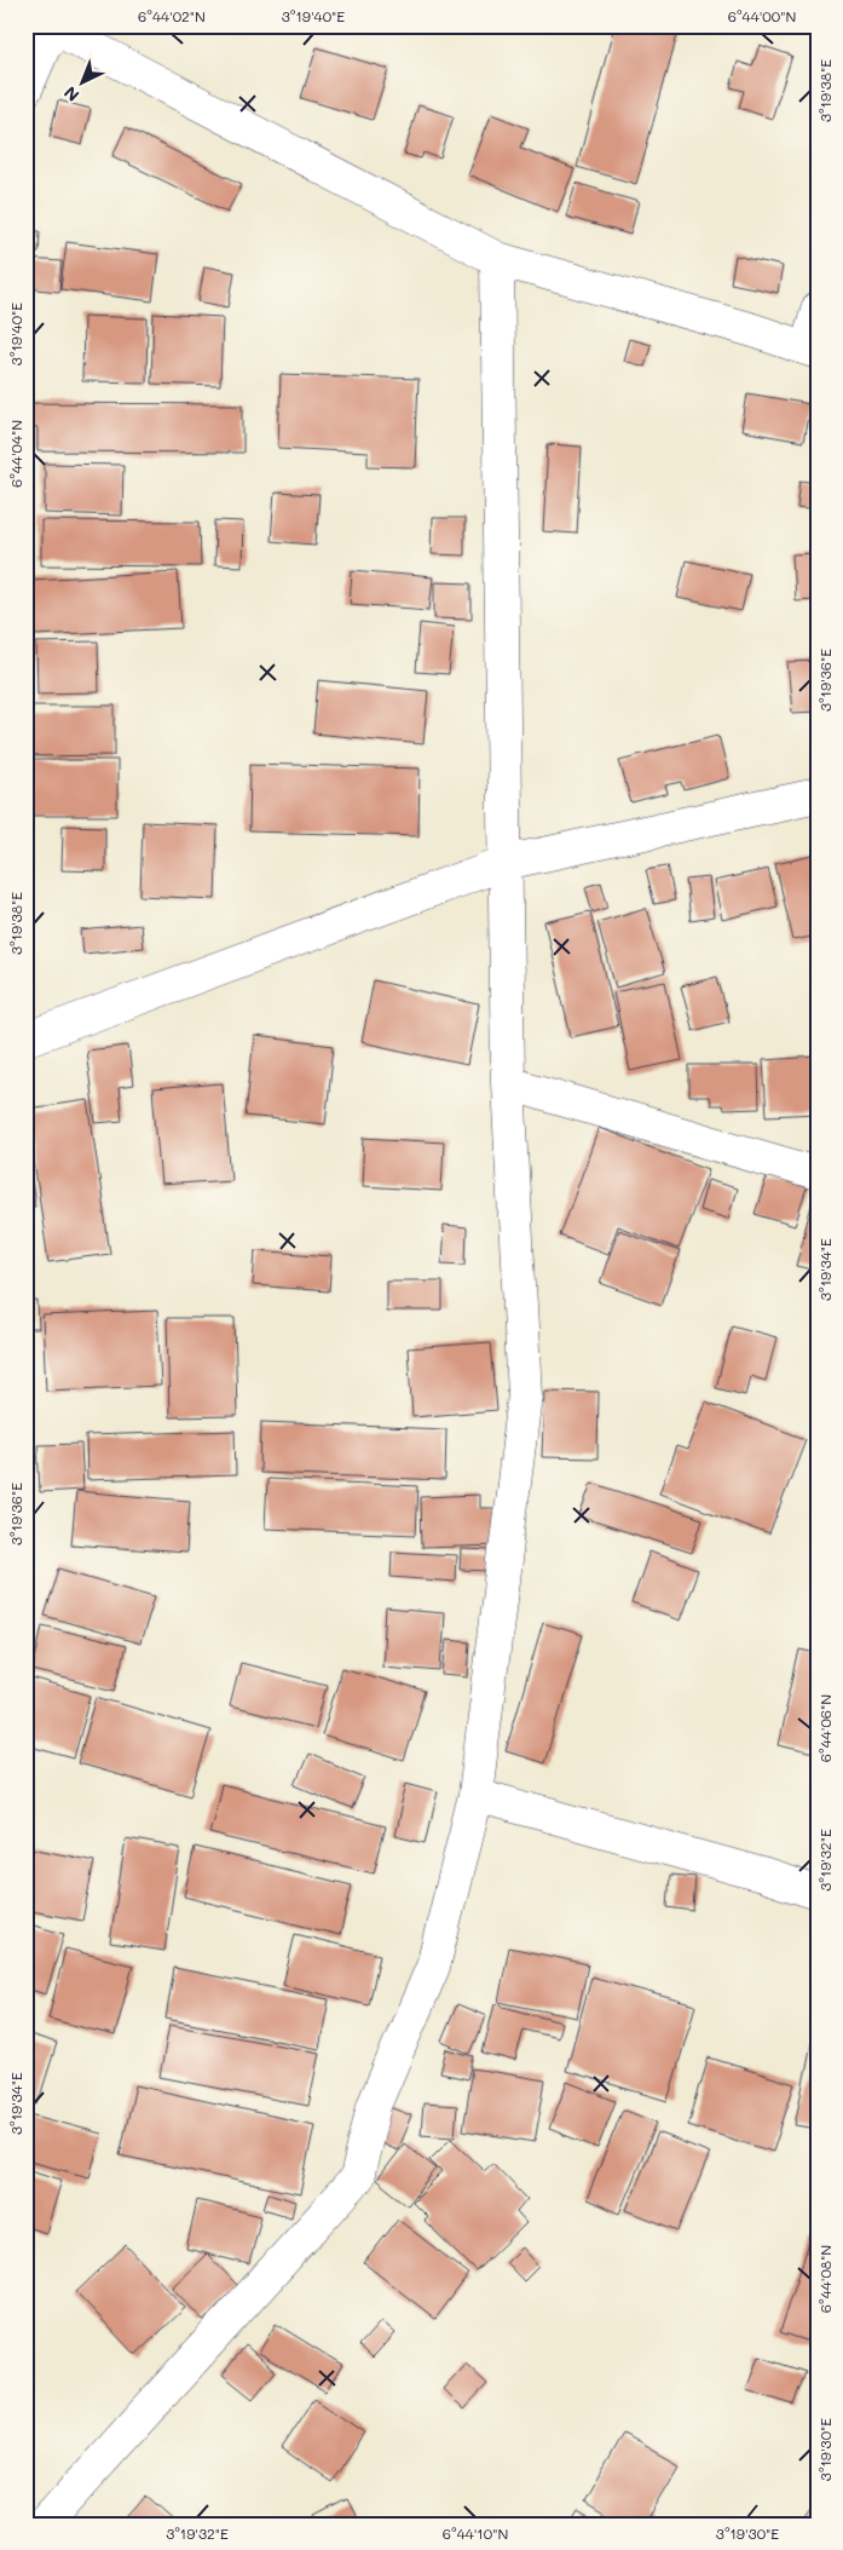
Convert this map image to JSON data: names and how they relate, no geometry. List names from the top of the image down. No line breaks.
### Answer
{"north":"bottom left","coordinates":["6°44'02\"N","3°19'40\"E","6°44'00\"N","3°19'38\"E","6°44'04\"N","3°19'36\"E","3°19'34\"E","6°44'06\"N","3°19'32\"E","6°44'08\"N","3°19'30\"E","6°44'10\"N"]}
